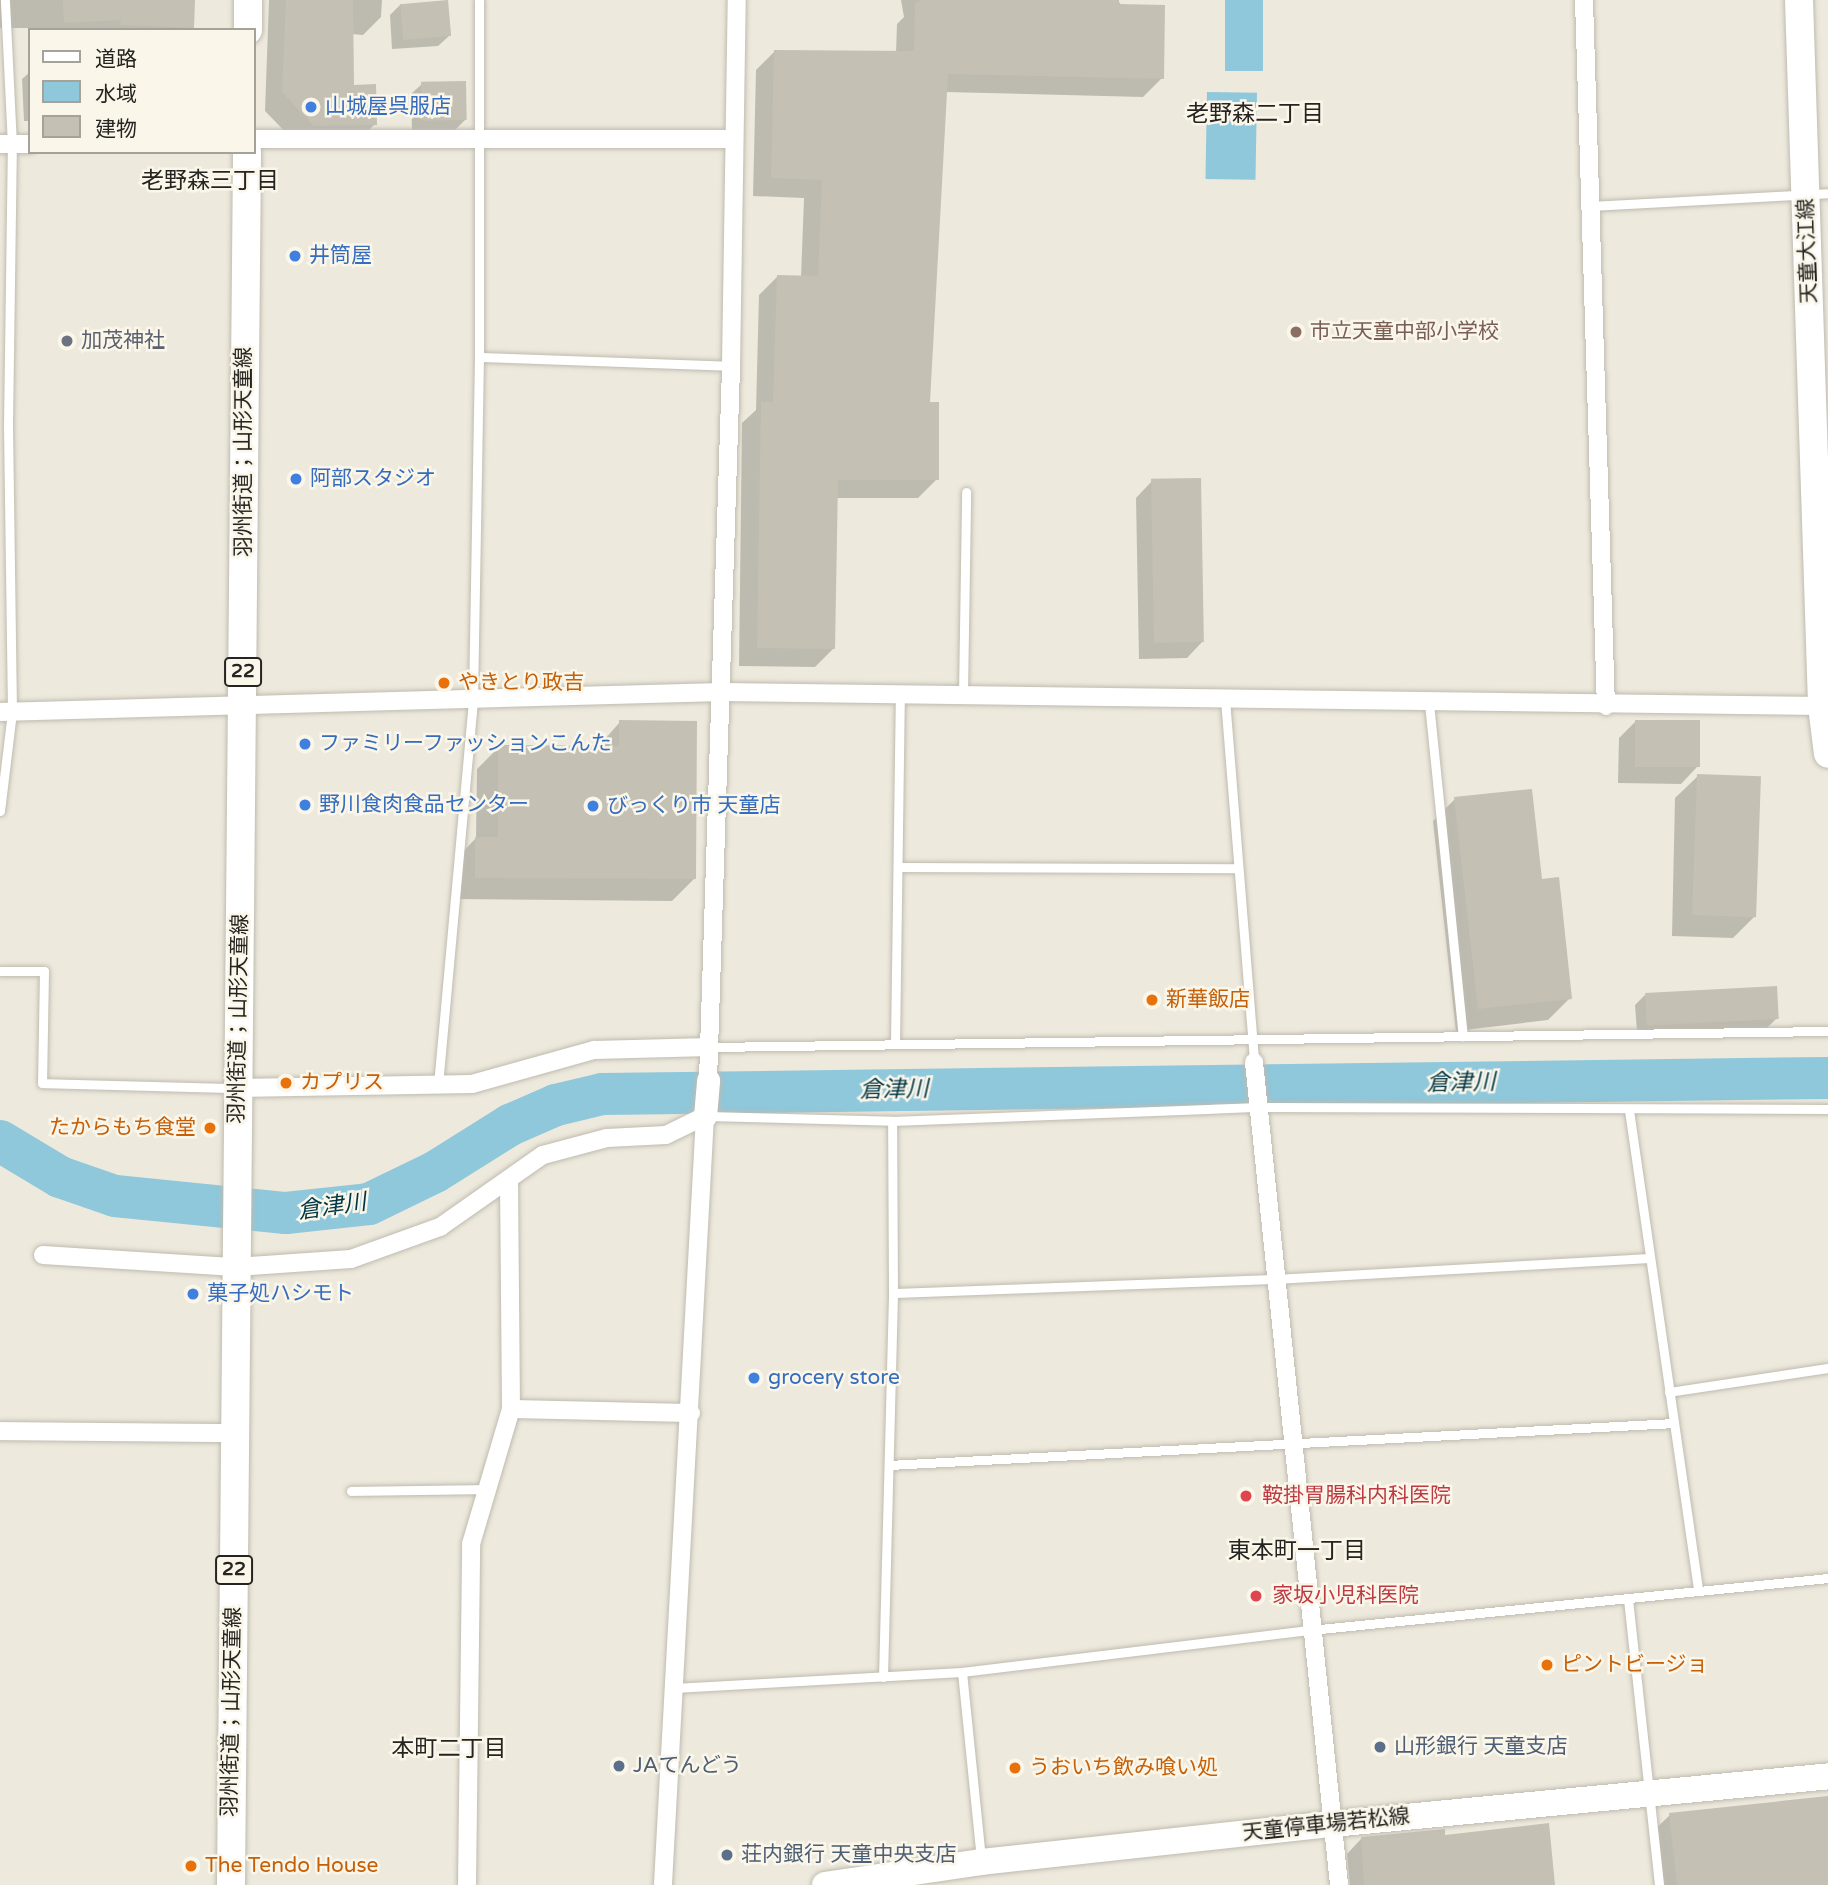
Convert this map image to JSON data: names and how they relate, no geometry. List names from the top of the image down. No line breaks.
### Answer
{"streets":{"main road":["天童大江線","羽州街道；山形天童線","22","天童停車場若松線"]},"districts":["老野森二丁目","老野森三丁目","東本町一丁目","本町二丁目"],"water":["倉津川"],"places":["山城屋呉服店","井筒屋","市立天童中部小学校","加茂神社","阿部スタジオ","やきとり政吉","ファミリーファッションこんた","野川食肉食品センター","びっくり市 天童店","新華飯店","カプリス","たからもち食堂","菓子処ハシモト","grocery store","鞍掛胃腸科内科医院","家坂小児科医院","ピントビージョ","山形銀行 天童支店","JAてんどう","うおいち飲み喰い処","荘内銀行 天童中央支店","The Tendo House"],"legend":["道路","水域","建物"]}
